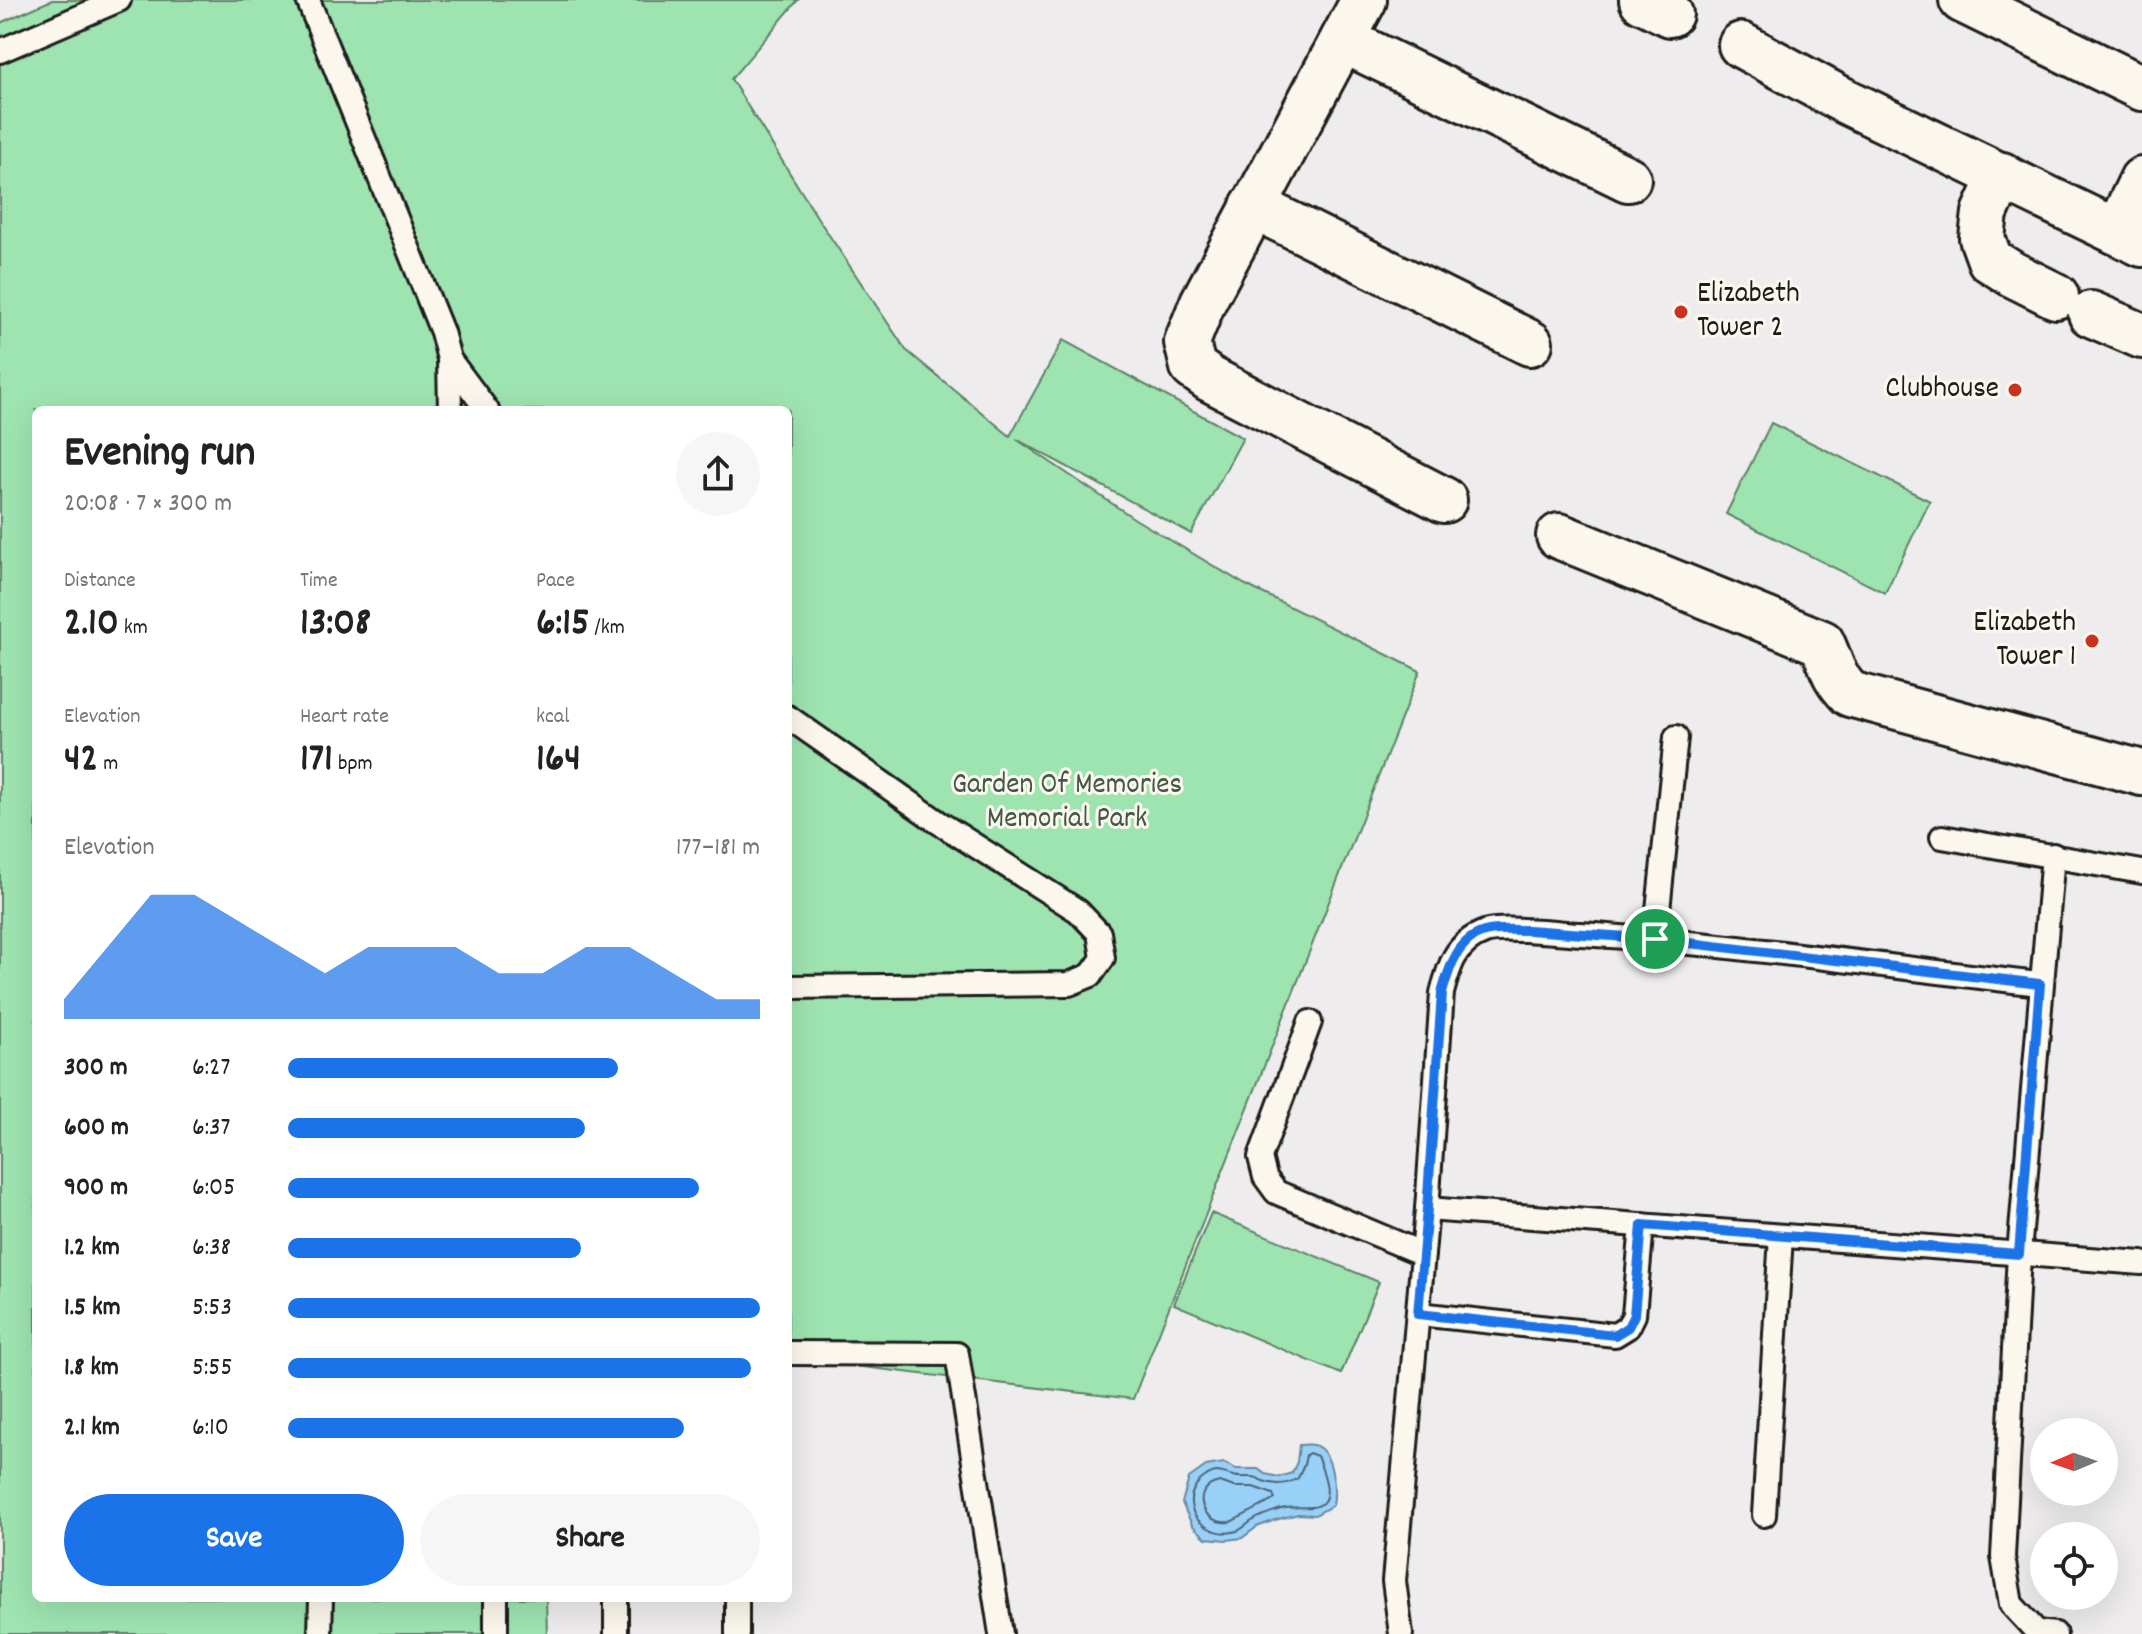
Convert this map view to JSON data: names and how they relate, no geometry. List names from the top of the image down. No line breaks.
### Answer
{"parks":["Garden Of Memories Memorial Park"],"places":["Elizabeth Tower 2","Clubhouse","Elizabeth Tower 1"],"north":"left","page":{"heading":["Evening run","20:08 · 7 × 300 m"],"stats":[["Distance","2.10 km"],["Time","13:08"],["Pace","6:15 /km"],["Elevation","42 m"],["Heart rate","171 bpm"],["kcal","164"]],"chart":["Elevation","177–181 m"],"list":[{"name":"300 m","note":"6:27"},{"name":"600 m","note":"6:37"},{"name":"900 m","note":"6:05"},{"name":"1.2 km","note":"6:38"},{"name":"1.5 km","note":"5:53"},{"name":"1.8 km","note":"5:55"},{"name":"2.1 km","note":"6:10"}],"buttons":["Save","Share"]}}
